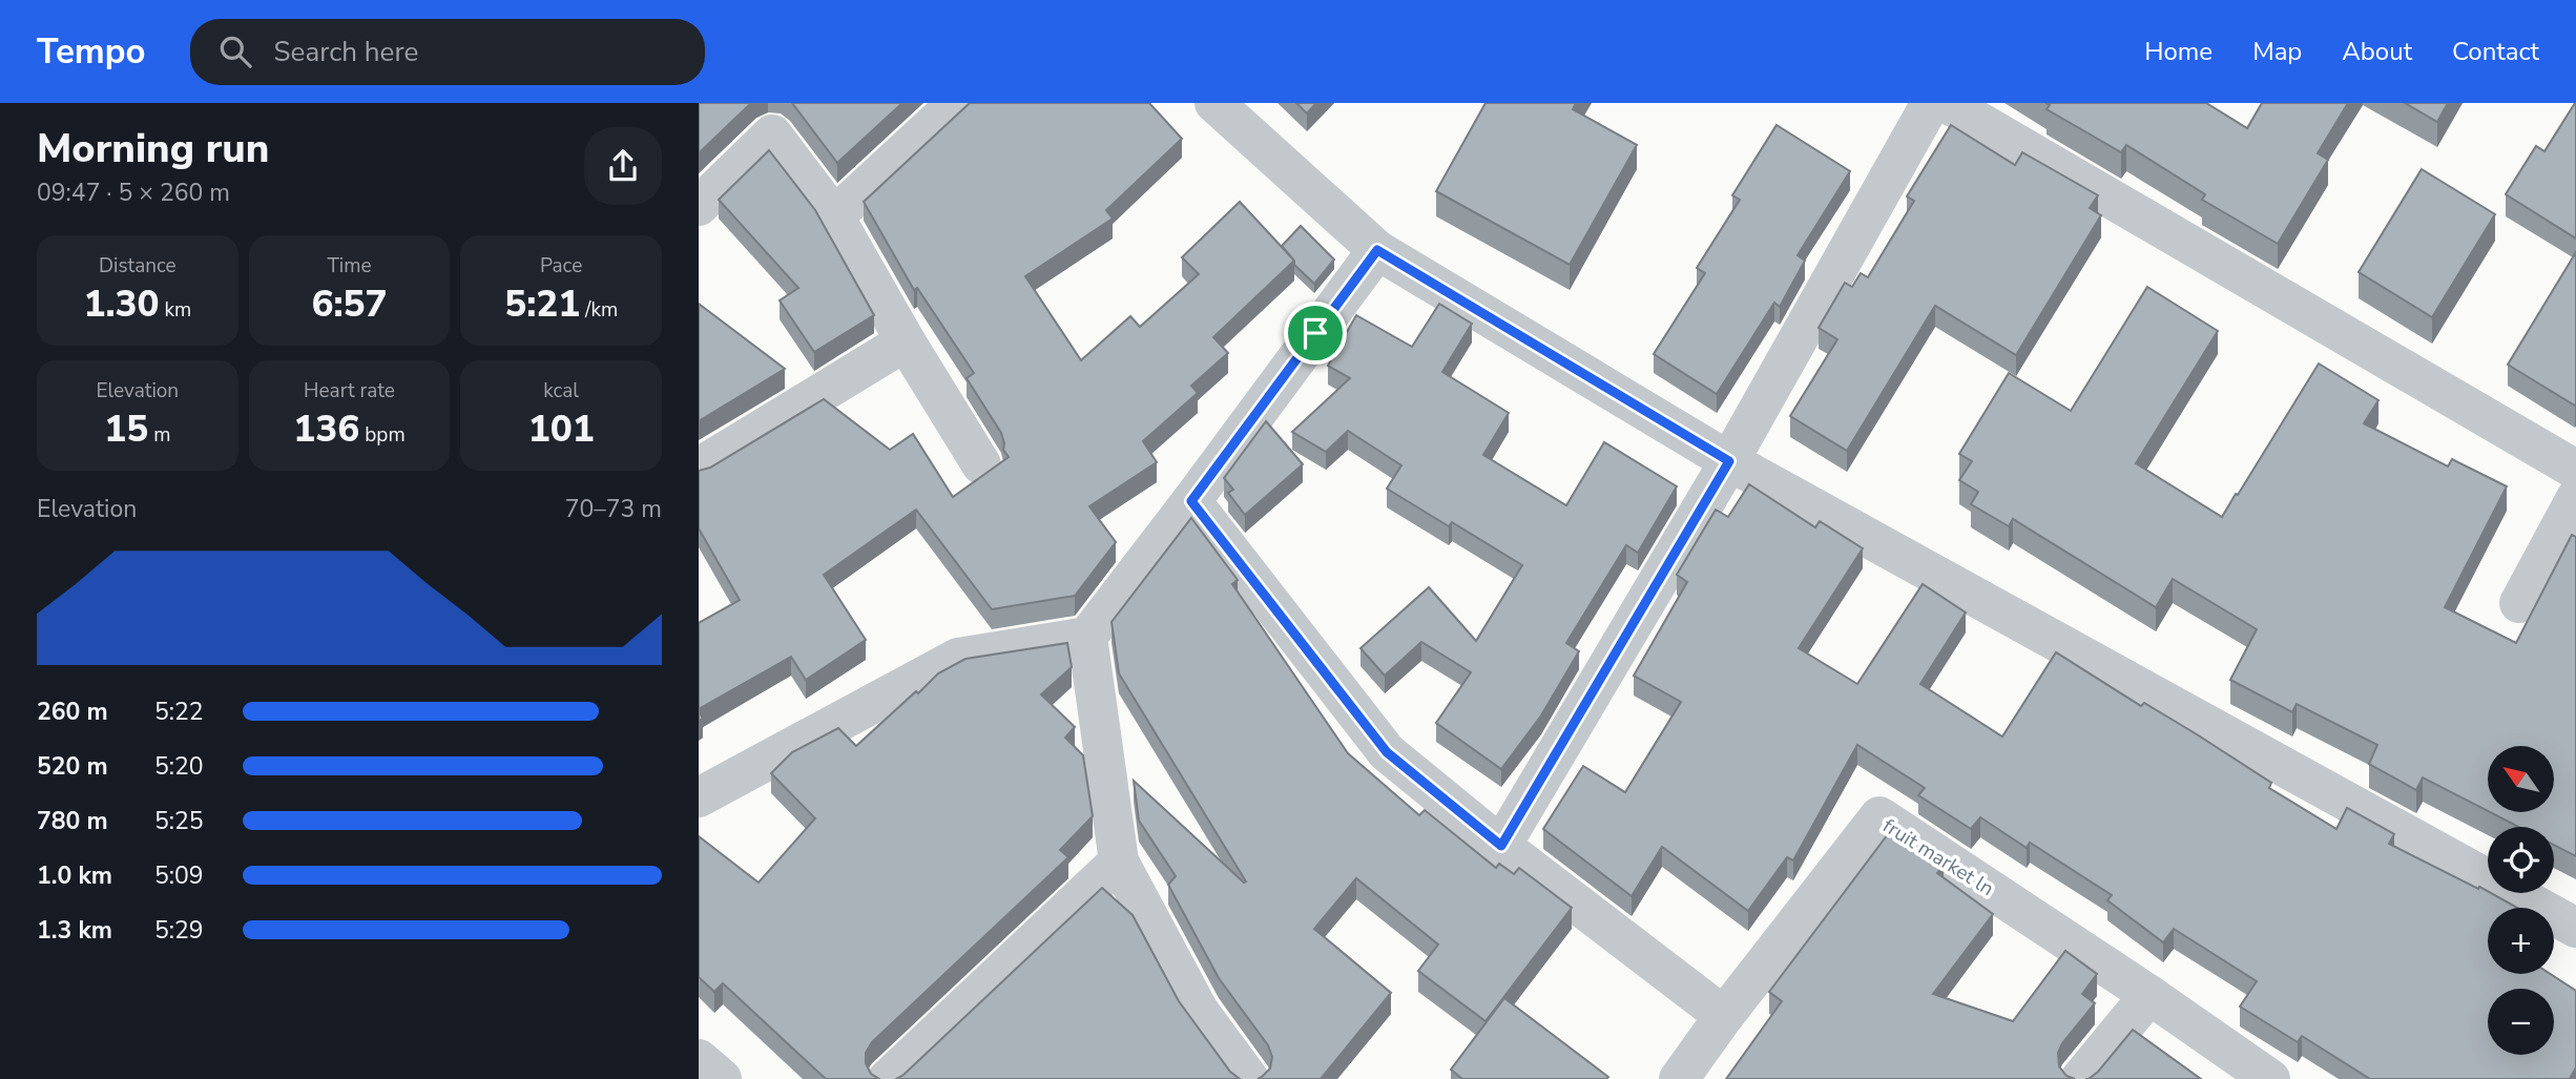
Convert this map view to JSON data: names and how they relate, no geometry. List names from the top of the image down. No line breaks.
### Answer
{"streets":{"street":["fruit market ln"]},"north":"top left","page":{"header":"Tempo","search":"Search here","nav":["Home","Map","About","Contact"],"heading":["Morning run","09:47 · 5 × 260 m"],"stats":[["Distance","1.30 km"],["Time","6:57"],["Pace","5:21 /km"],["Elevation","15 m"],["Heart rate","136 bpm"],["kcal","101"]],"chart":["Elevation","70–73 m"],"list":[{"name":"260 m","note":"5:22"},{"name":"520 m","note":"5:20"},{"name":"780 m","note":"5:25"},{"name":"1.0 km","note":"5:09"},{"name":"1.3 km","note":"5:29"}],"map_buttons":["+","−"]}}
